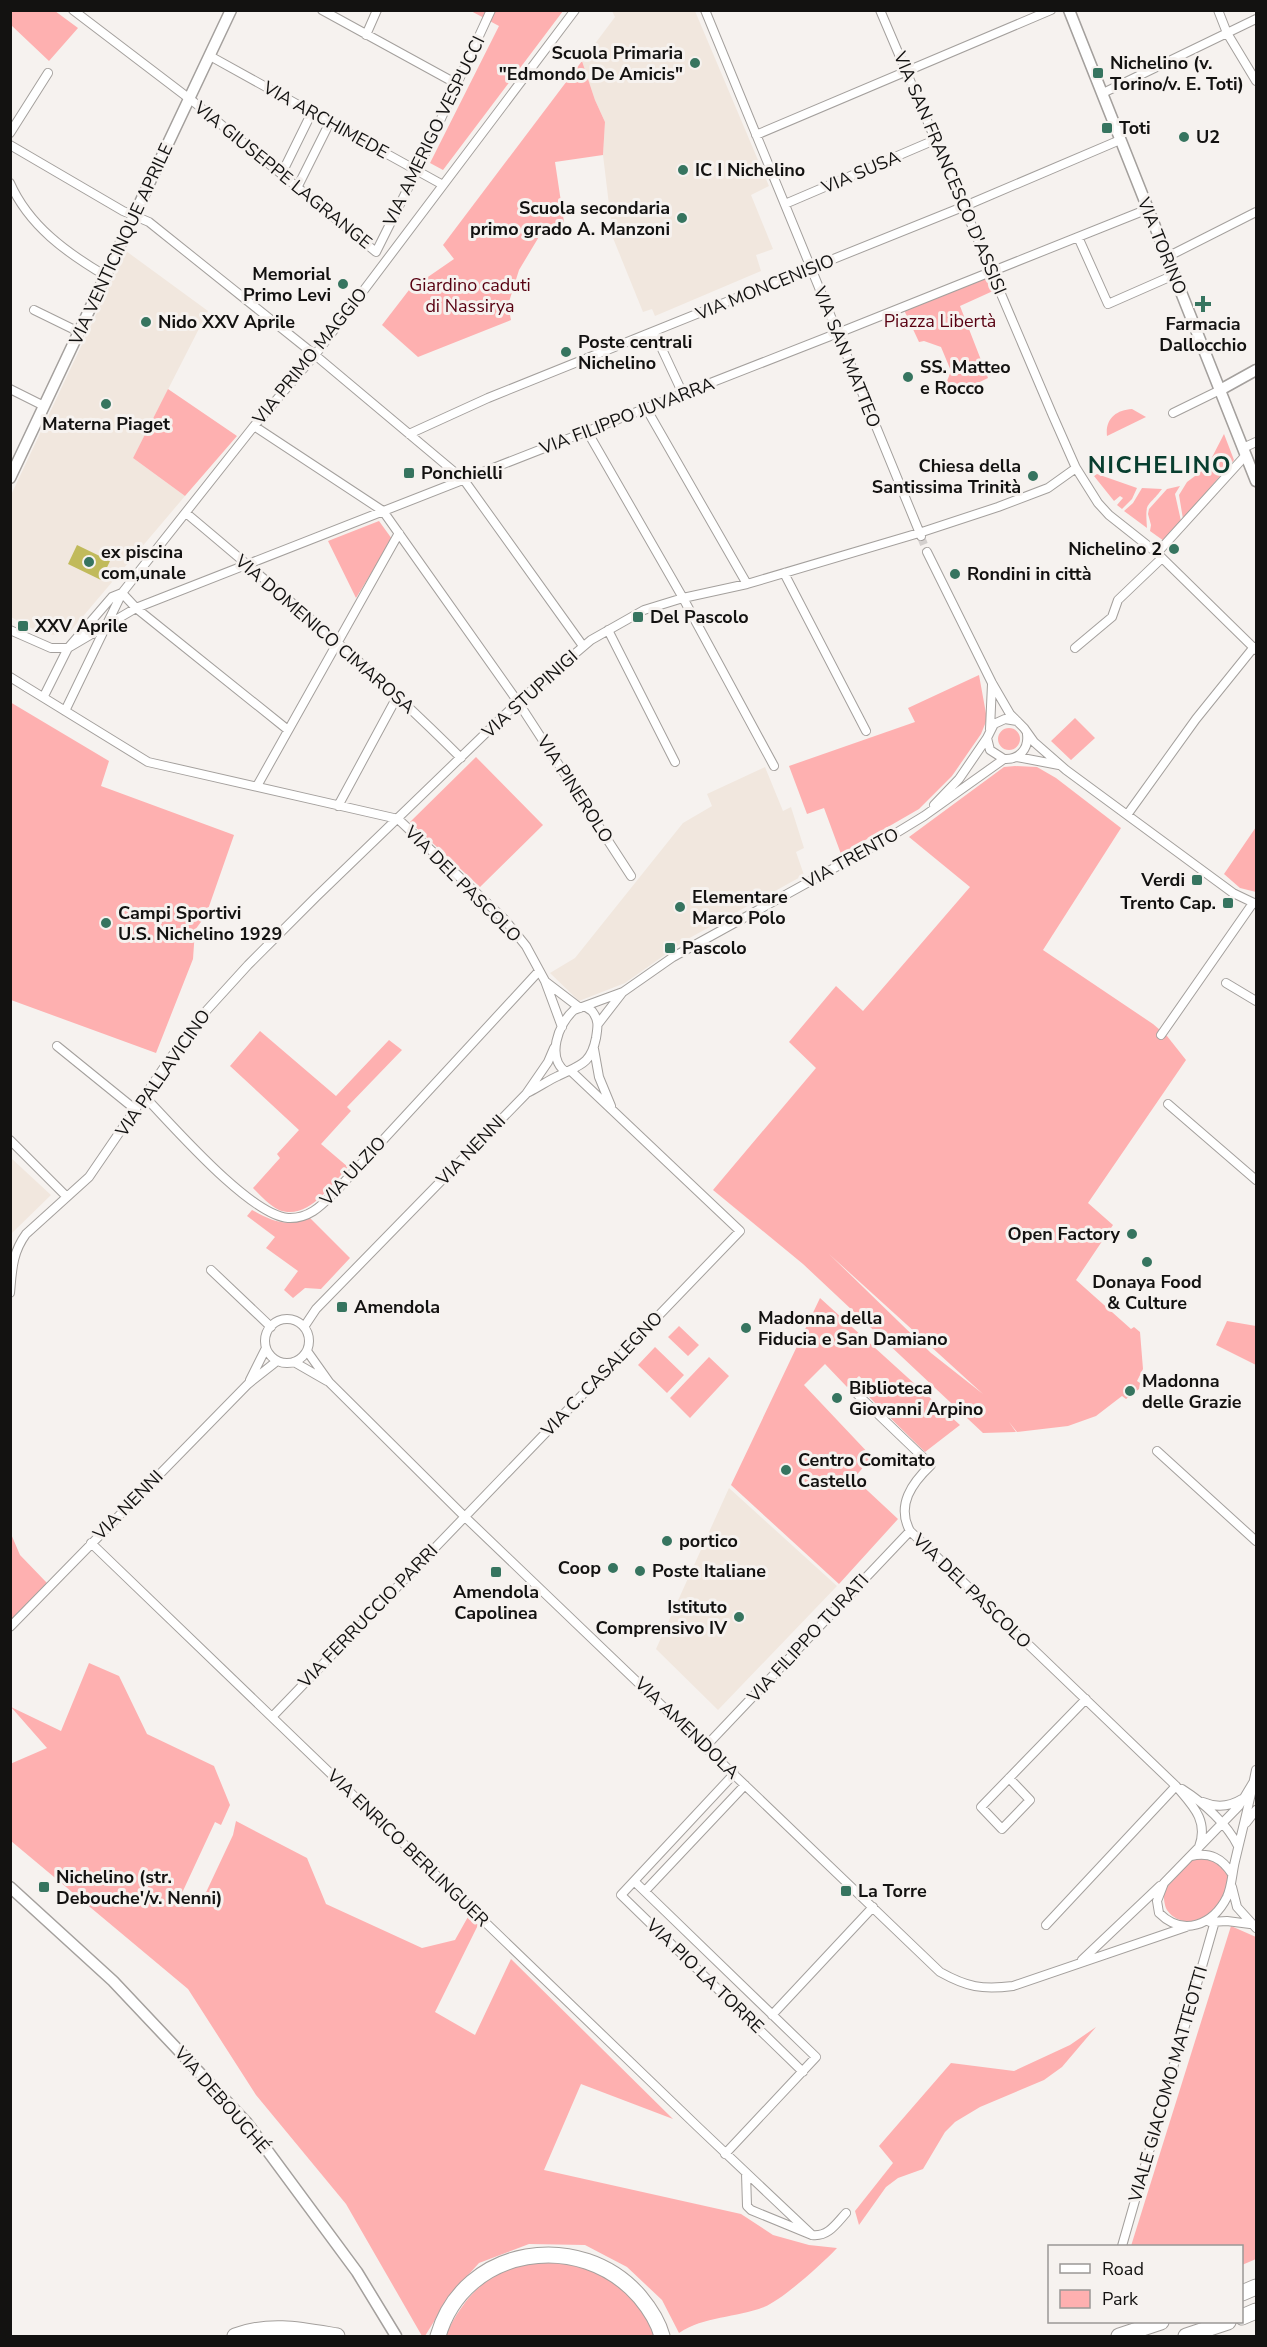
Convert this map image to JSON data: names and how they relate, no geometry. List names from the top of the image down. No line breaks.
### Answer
{"streets":{"main road":["VIA VENTICINQUE APRILE","VIA TORINO","VIA DEBOUCHÉ"],"street":["VIA ARCHIMEDE","VIA AMERIGO VESPUCCI","VIA SUSA","VIA SAN FRANCESCO D'ASSISI","VIA GIUSEPPE LAGRANGE","VIA MONCENISIO","VIA PRIMO MAGGIO","VIA SAN MATTEO","VIA FILIPPO JUVARRA","VIA DOMENICO CIMAROSA","VIA STUPINIGI","VIA PINEROLO","VIA TRENTO","VIA DEL PASCOLO","VIA PALLAVICINO","VIA NENNI","VIA ULZIO","VIA C. CASALEGNO","VIA FERRUCCIO PARRI","VIA FILIPPO TURATI","VIA AMENDOLA","VIA ENRICO BERLINGUER","VIA PIO LA TORRE","VIALE GIACOMO MATTEOTTI"]},"crossings":[["VIA ARCHIMEDE","VIA AMERIGO VESPUCCI"],["VIA ARCHIMEDE","VIA VENTICINQUE APRILE"],["VIA ARCHIMEDE","VIA PRIMO MAGGIO"],["VIA AMERIGO VESPUCCI","VIA GIUSEPPE LAGRANGE"],["VIA SUSA","VIA SAN FRANCESCO D'ASSISI"],["VIA SUSA","VIA SAN MATTEO"],["VIA SAN FRANCESCO D'ASSISI","VIA MONCENISIO"],["VIA SAN FRANCESCO D'ASSISI","VIA FILIPPO JUVARRA"],["VIA SAN FRANCESCO D'ASSISI","VIA STUPINIGI"],["VIA GIUSEPPE LAGRANGE","VIA VENTICINQUE APRILE"],["VIA TORINO","VIA MONCENISIO"],["VIA TORINO","VIA FILIPPO JUVARRA"],["VIA MONCENISIO","VIA SAN MATTEO"],["VIA PRIMO MAGGIO","VIA FILIPPO JUVARRA"],["VIA PRIMO MAGGIO","VIA DOMENICO CIMAROSA"],["VIA SAN MATTEO","VIA FILIPPO JUVARRA"],["VIA SAN MATTEO","VIA STUPINIGI"],["VIA FILIPPO JUVARRA","VIA DOMENICO CIMAROSA"],["VIA FILIPPO JUVARRA","VIA PINEROLO"],["VIA DOMENICO CIMAROSA","VIA STUPINIGI"],["VIA STUPINIGI","VIA PINEROLO"],["VIA STUPINIGI","VIA DEL PASCOLO"],["VIA STUPINIGI","VIA PALLAVICINO"],["VIA TRENTO","VIA DEL PASCOLO"],["VIA TRENTO","VIA NENNI"],["VIA DEL PASCOLO","VIA PALLAVICINO"],["VIA DEL PASCOLO","VIA NENNI"],["VIA DEL PASCOLO","VIA ULZIO"],["VIA DEL PASCOLO","VIA FILIPPO TURATI"],["VIA PALLAVICINO","VIA ULZIO"],["VIA NENNI","VIA AMENDOLA"],["VIA NENNI","VIA ENRICO BERLINGUER"],["VIA C. CASALEGNO","VIA FERRUCCIO PARRI"],["VIA C. CASALEGNO","VIA AMENDOLA"],["VIA FERRUCCIO PARRI","VIA AMENDOLA"],["VIA FERRUCCIO PARRI","VIA ENRICO BERLINGUER"],["VIA FILIPPO TURATI","VIA AMENDOLA"],["VIA AMENDOLA","VIA PIO LA TORRE"]],"districts":["NICHELINO"],"parks":["Giardino caduti di Nassirya","Piazza Libertà"],"places":{"other":["Scuola Primaria \"Edmondo De Amicis\"","U2","IC I Nichelino","Scuola secondaria primo grado A. Manzoni","Memorial Primo Levi","Nido XXV Aprile","Poste centrali Nichelino","SS. Matteo e Rocco","Materna Piaget","Chiesa della Santissima Trinità","Nichelino 2","ex piscina com,unale","Rondini in città","Elementare Marco Polo","Campi Sportivi U.S. Nichelino 1929","Open Factory","Donaya Food & Culture","Madonna della Fiducia e San Damiano","Madonna delle Grazie","Biblioteca Giovanni Arpino","Centro Comitato Castello","portico","Coop","Poste Italiane","Istituto Comprensivo IV"],"transit":["Nichelino (v. Torino/v. E. Toti)","Toti","Ponchielli","Del Pascolo","XXV Aprile","Verdi","Trento Cap.","Pascolo","Amendola","Amendola Capolinea","Nichelino (str. Debouche'/v. Nenni)","La Torre"],"health":["Farmacia Dallocchio"]},"legend":["Road","Park"]}
